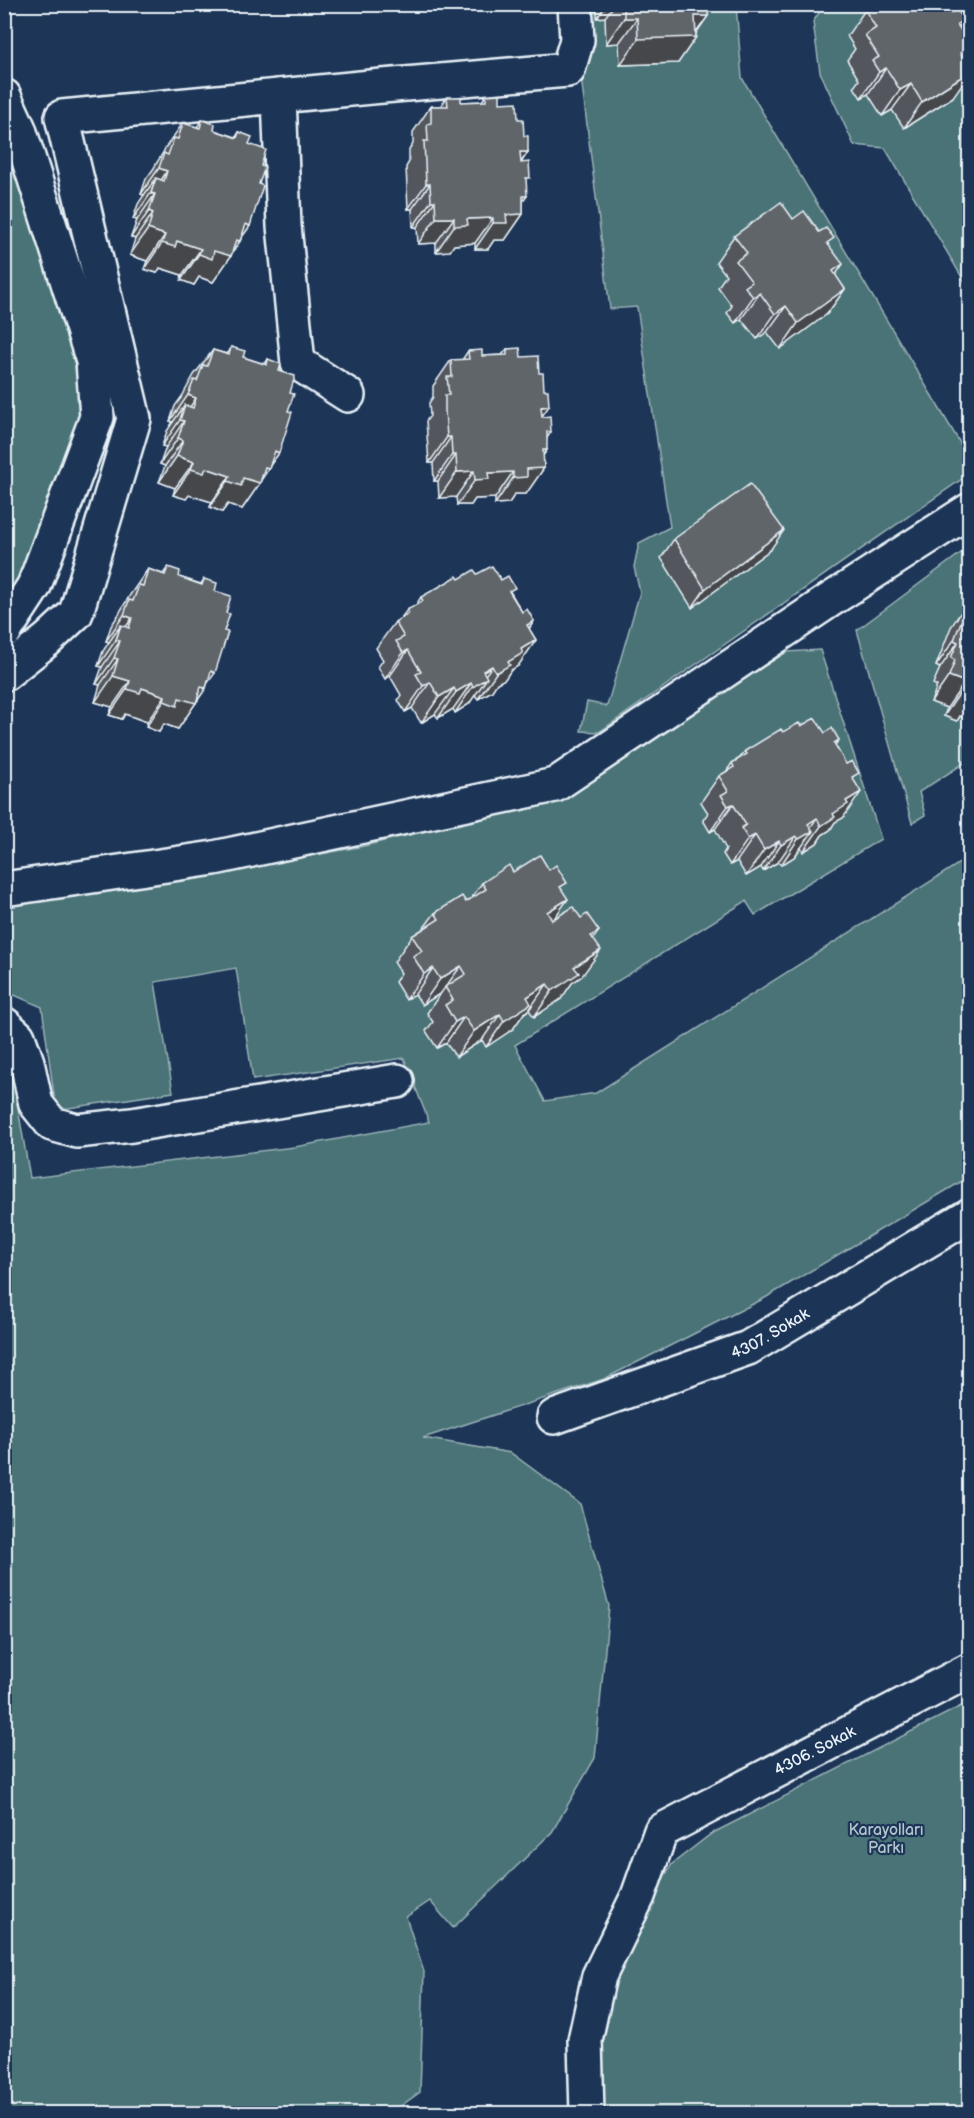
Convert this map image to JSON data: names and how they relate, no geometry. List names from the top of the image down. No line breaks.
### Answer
{"streets":{"street":["4307. Sokak","4306. Sokak"]},"parks":["Karayolları Parkı"]}
